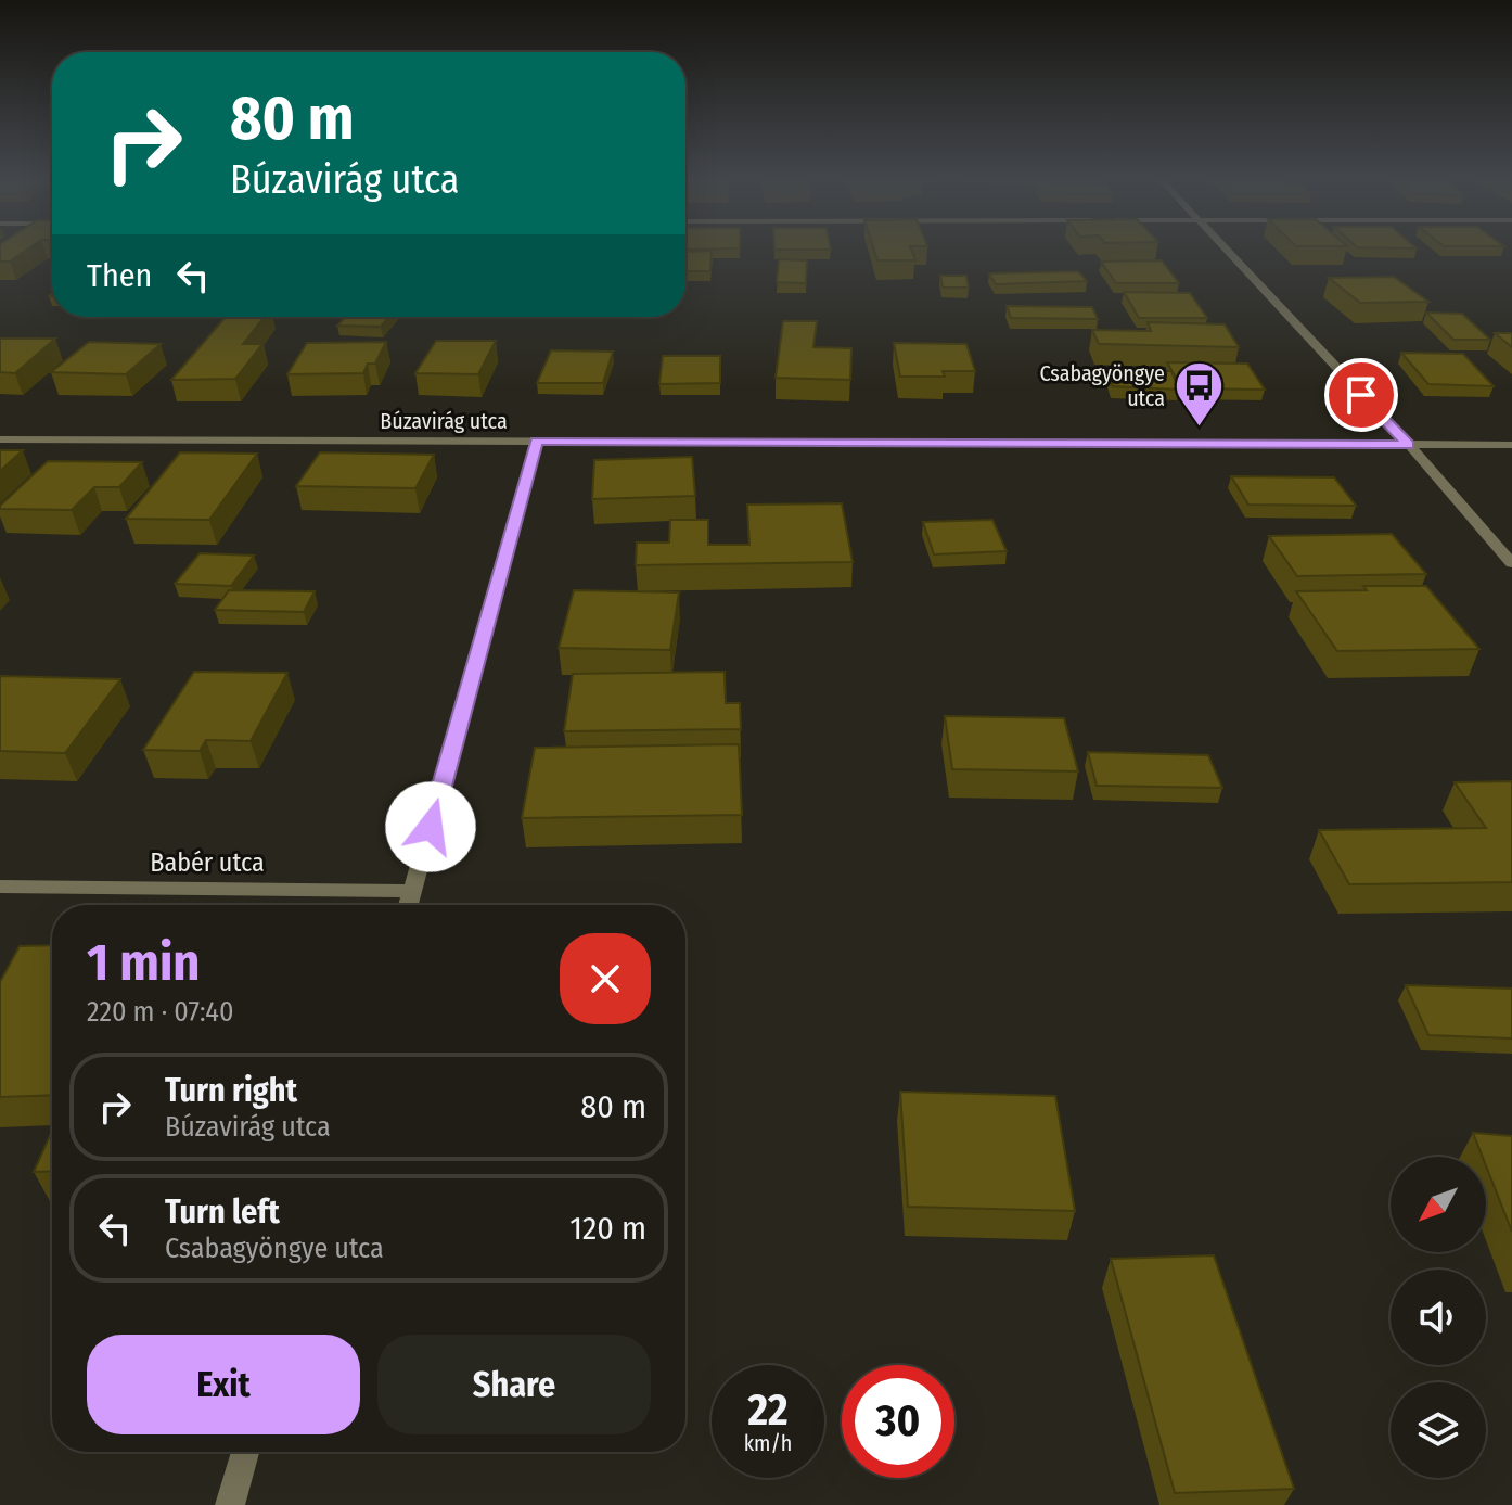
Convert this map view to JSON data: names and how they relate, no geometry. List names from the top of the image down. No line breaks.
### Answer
{"streets":{"street":["Búzavirág utca","Babér utca"]},"places":{"bus stop":["Csabagyöngye utca"]},"north":"bottom left","page":{"turn":["80 m","Búzavirág utca"],"then":"Then","heading":["1 min","220 m · 07:40"],"list":[{"name":"Turn right","note":"Búzavirág utca","value":"80 m"},{"name":"Turn left","note":"Csabagyöngye utca","value":"120 m"}],"buttons":["Exit","Share"],"speed":"22 km/h","limit":"30"}}
